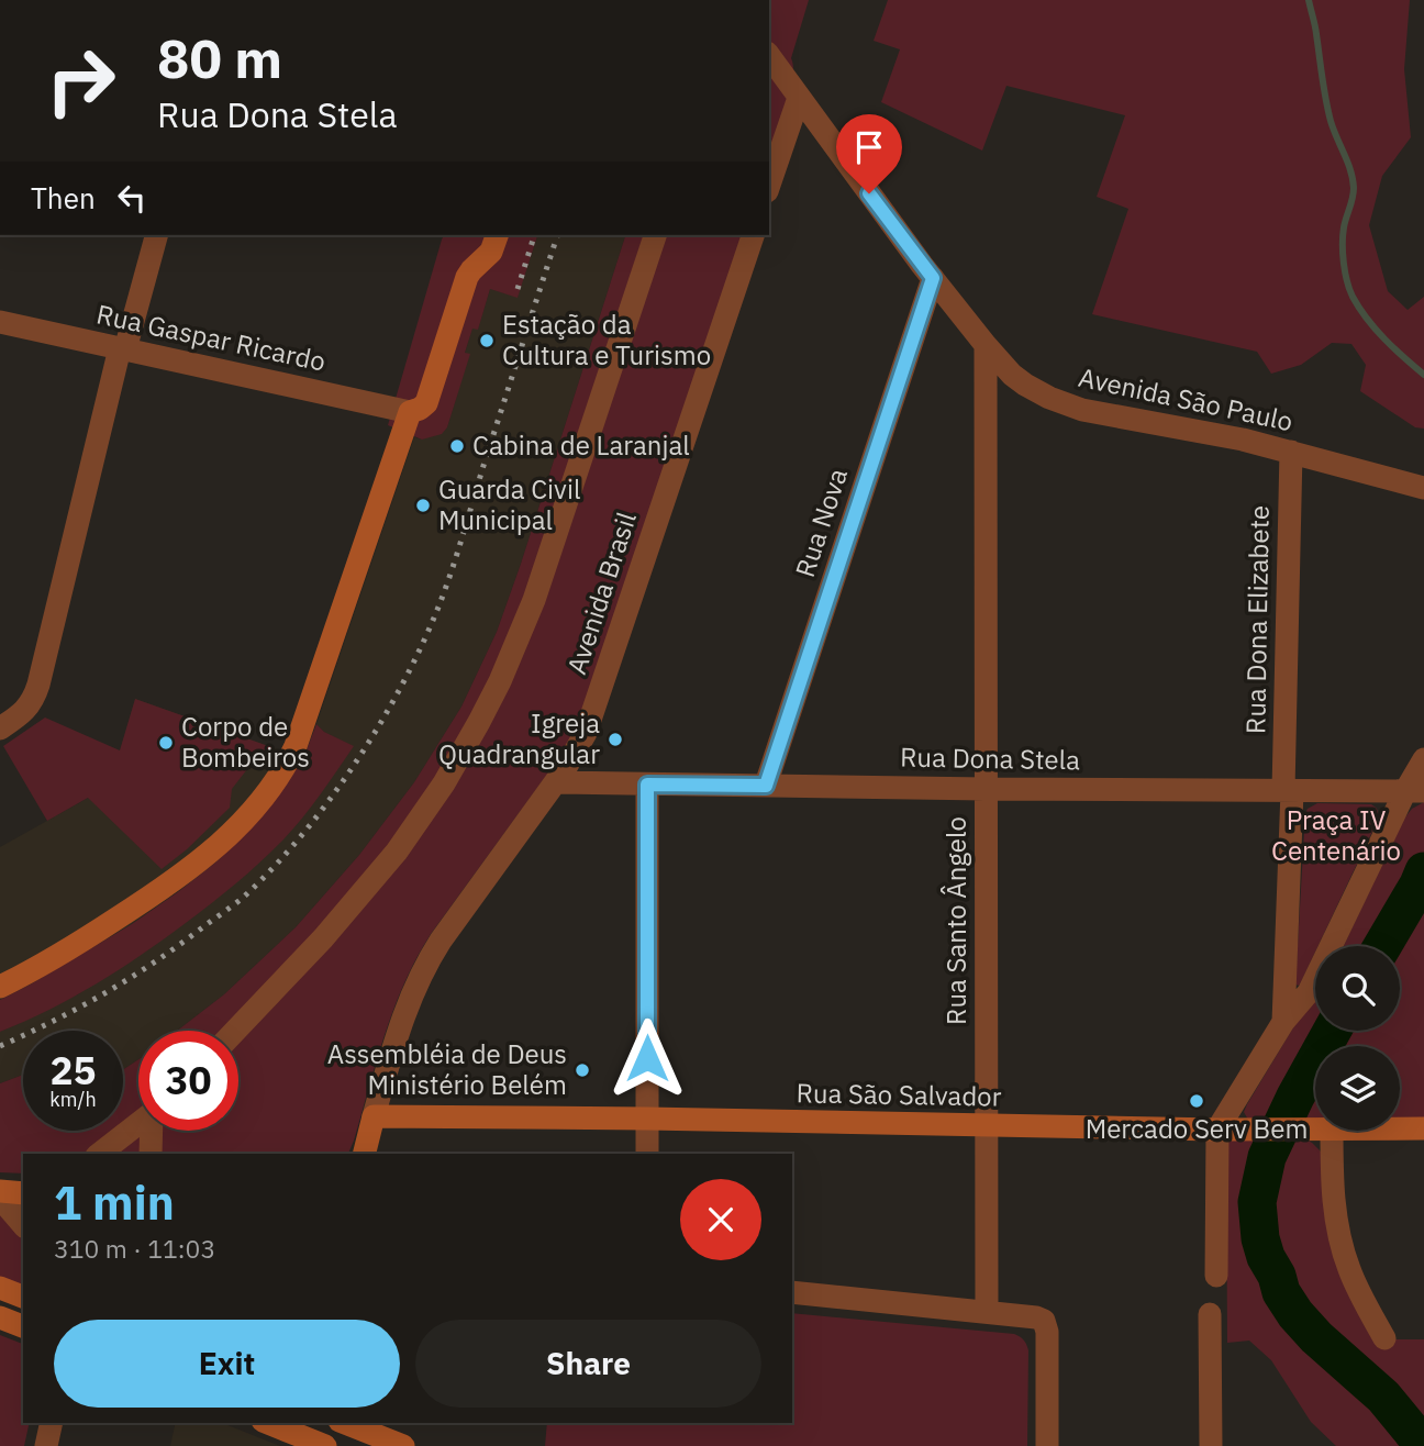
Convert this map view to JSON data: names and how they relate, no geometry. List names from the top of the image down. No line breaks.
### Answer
{"streets":{"street":["Rua Gaspar Ricardo","Avenida São Paulo","Rua Nova","Avenida Brasil","Rua Dona Elizabete","Rua Dona Stela","Rua Santo Ângelo","Rua São Salvador"]},"crossings":[["Avenida São Paulo","Rua Nova"],["Avenida São Paulo","Rua Dona Elizabete"],["Avenida São Paulo","Rua Santo Ângelo"],["Rua Nova","Rua Dona Stela"],["Avenida Brasil","Rua Dona Stela"],["Avenida Brasil","Rua São Salvador"],["Rua Dona Elizabete","Rua Dona Stela"],["Rua Dona Stela","Rua Santo Ângelo"],["Rua Santo Ângelo","Rua São Salvador"]],"parks":["Praça IV Centenário"],"places":["Estação da Cultura e Turismo","Cabina de Laranjal","Guarda Civil Municipal","Igreja Quadrangular","Corpo de Bombeiros","Assembléia de Deus Ministério Belém","Mercado Serv Bem"],"page":{"turn":["80 m","Rua Dona Stela"],"then":"Then","speed":"25 km/h","limit":"30","heading":["1 min","310 m · 11:03"],"buttons":["Exit","Share"]}}
